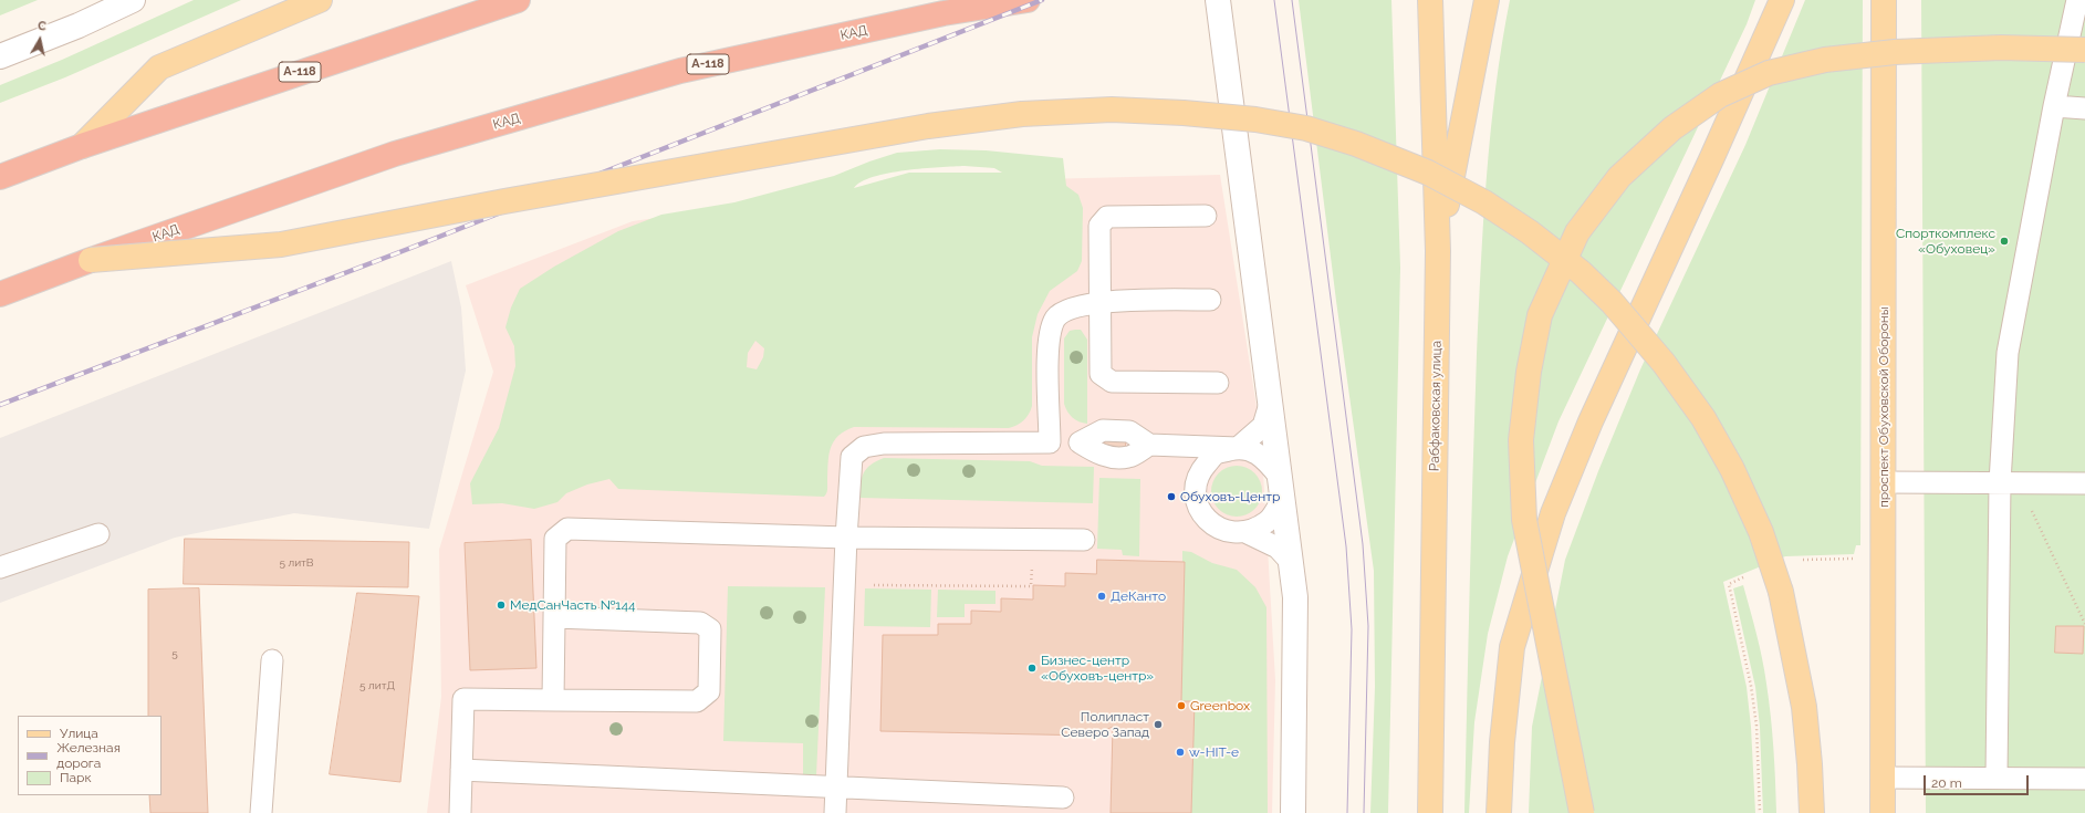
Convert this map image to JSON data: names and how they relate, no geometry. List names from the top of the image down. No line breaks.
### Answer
{"streets":{"highway":["КАД","А-118"],"main road":["Рабфаковская улица","проспект Обуховской Обороны"]},"places":["Спорткомплекс «Обуховец»","Обуховъ-Центр","ДеКанто","МедСанЧасть №144","Бизнес-центр «Обуховъ-центр»","Greenbox","Полипласт Северо Запад","w-HIT-e"],"house_numbers":["5 литВ","5","5 литД"],"legend":["Улица","Железная дорога","Парк"],"scale_bar":"20 m","north":"top"}
